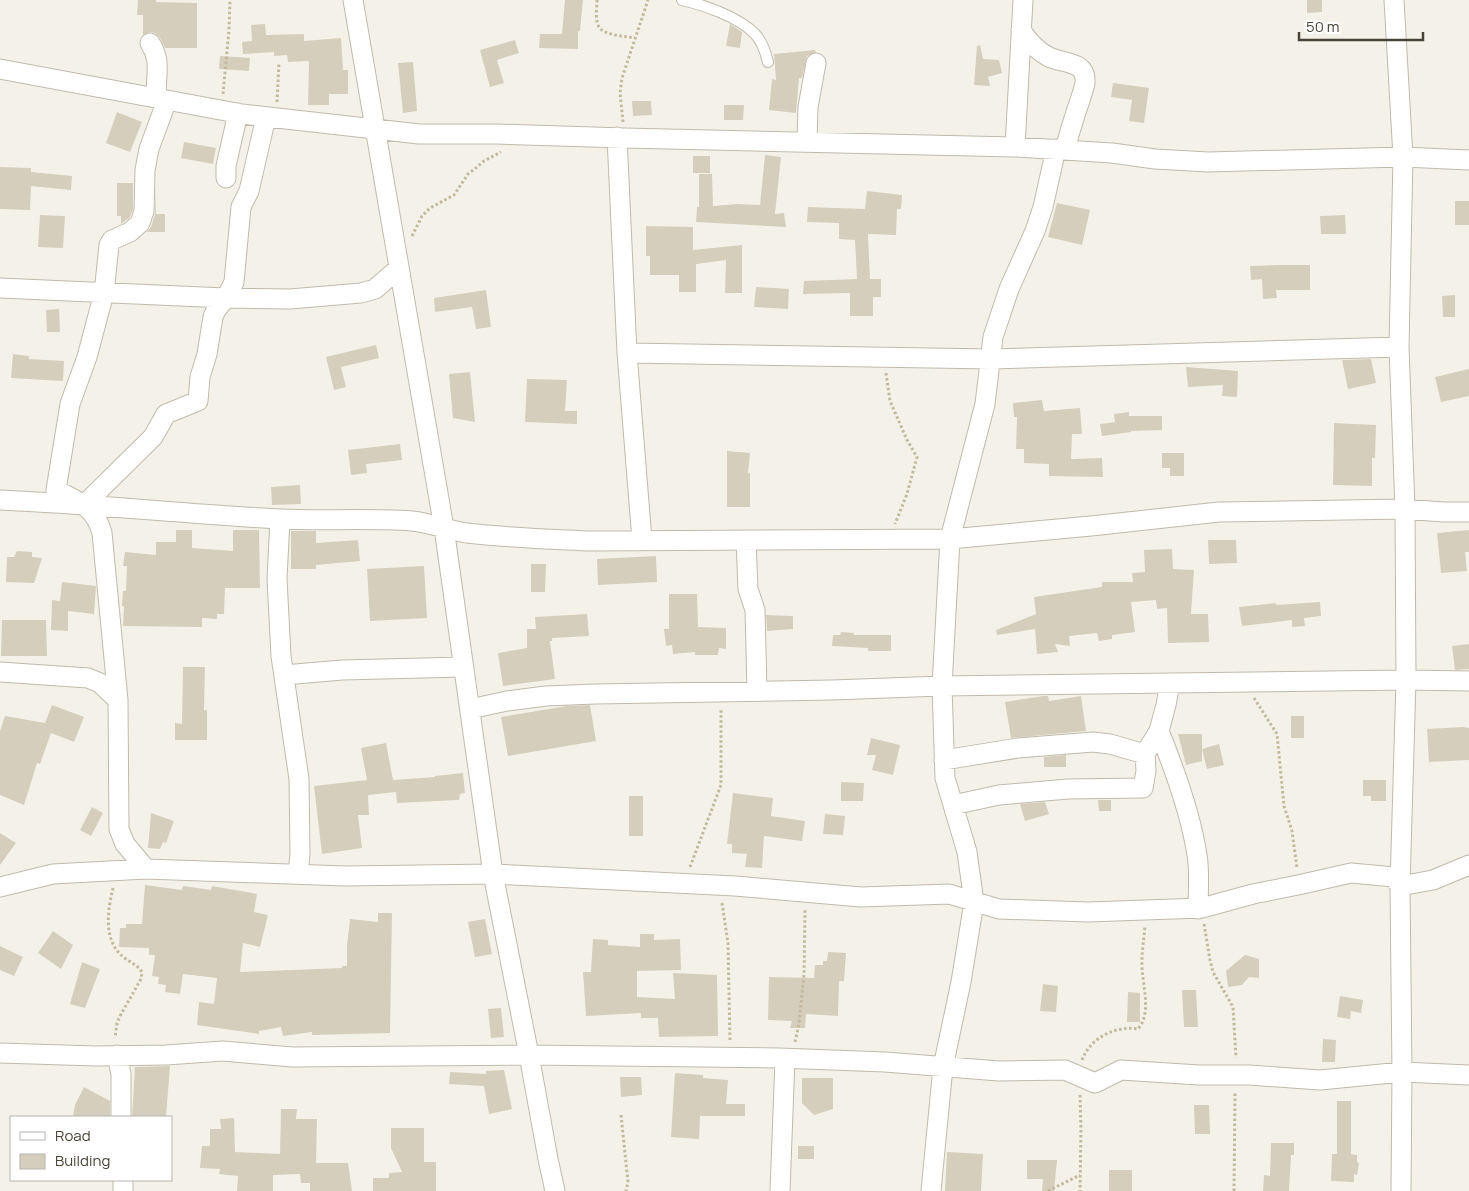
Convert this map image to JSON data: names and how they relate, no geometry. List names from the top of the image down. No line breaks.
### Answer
{"legend":["Road","Building"],"scale_bar":"50 m"}
